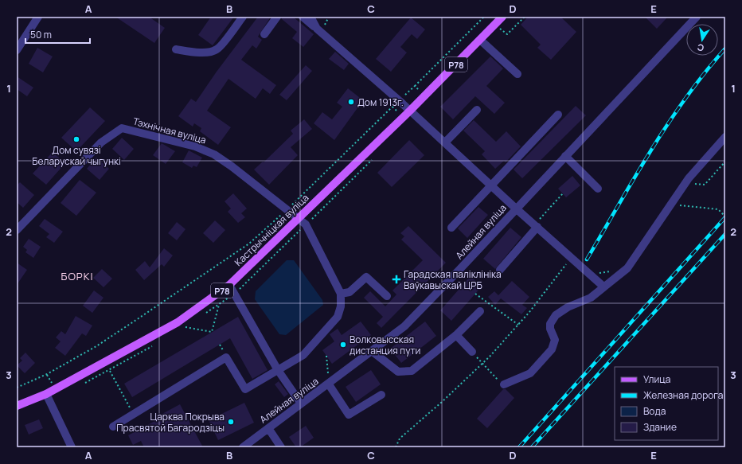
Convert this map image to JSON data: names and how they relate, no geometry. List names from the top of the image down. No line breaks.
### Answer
{"streets":{"main road":["Р78","Кастрычніцкая вуліца"],"street":["Тэхнічная вуліца","Алейная вуліца"]},"crossings":[["Тэхнічная вуліца","Кастрычніцкая вуліца"]],"districts":["БОРКІ"],"places":{"other":["Дом 1913г.","Дом сувязі Беларускай чыгункі","Волковысская дистанция пути","Царква Покрыва Прасвятой Багародзіцы"],"health":["Гарадская паліклініка Ваўкавыскай ЦРБ"]},"legend":["Улица","Железная дорога","Вода","Здание"],"scale_bar":"50 m","north":"bottom","grid":{"columns":["A","B","C","D","E"],"rows":["1","2","3"]}}
